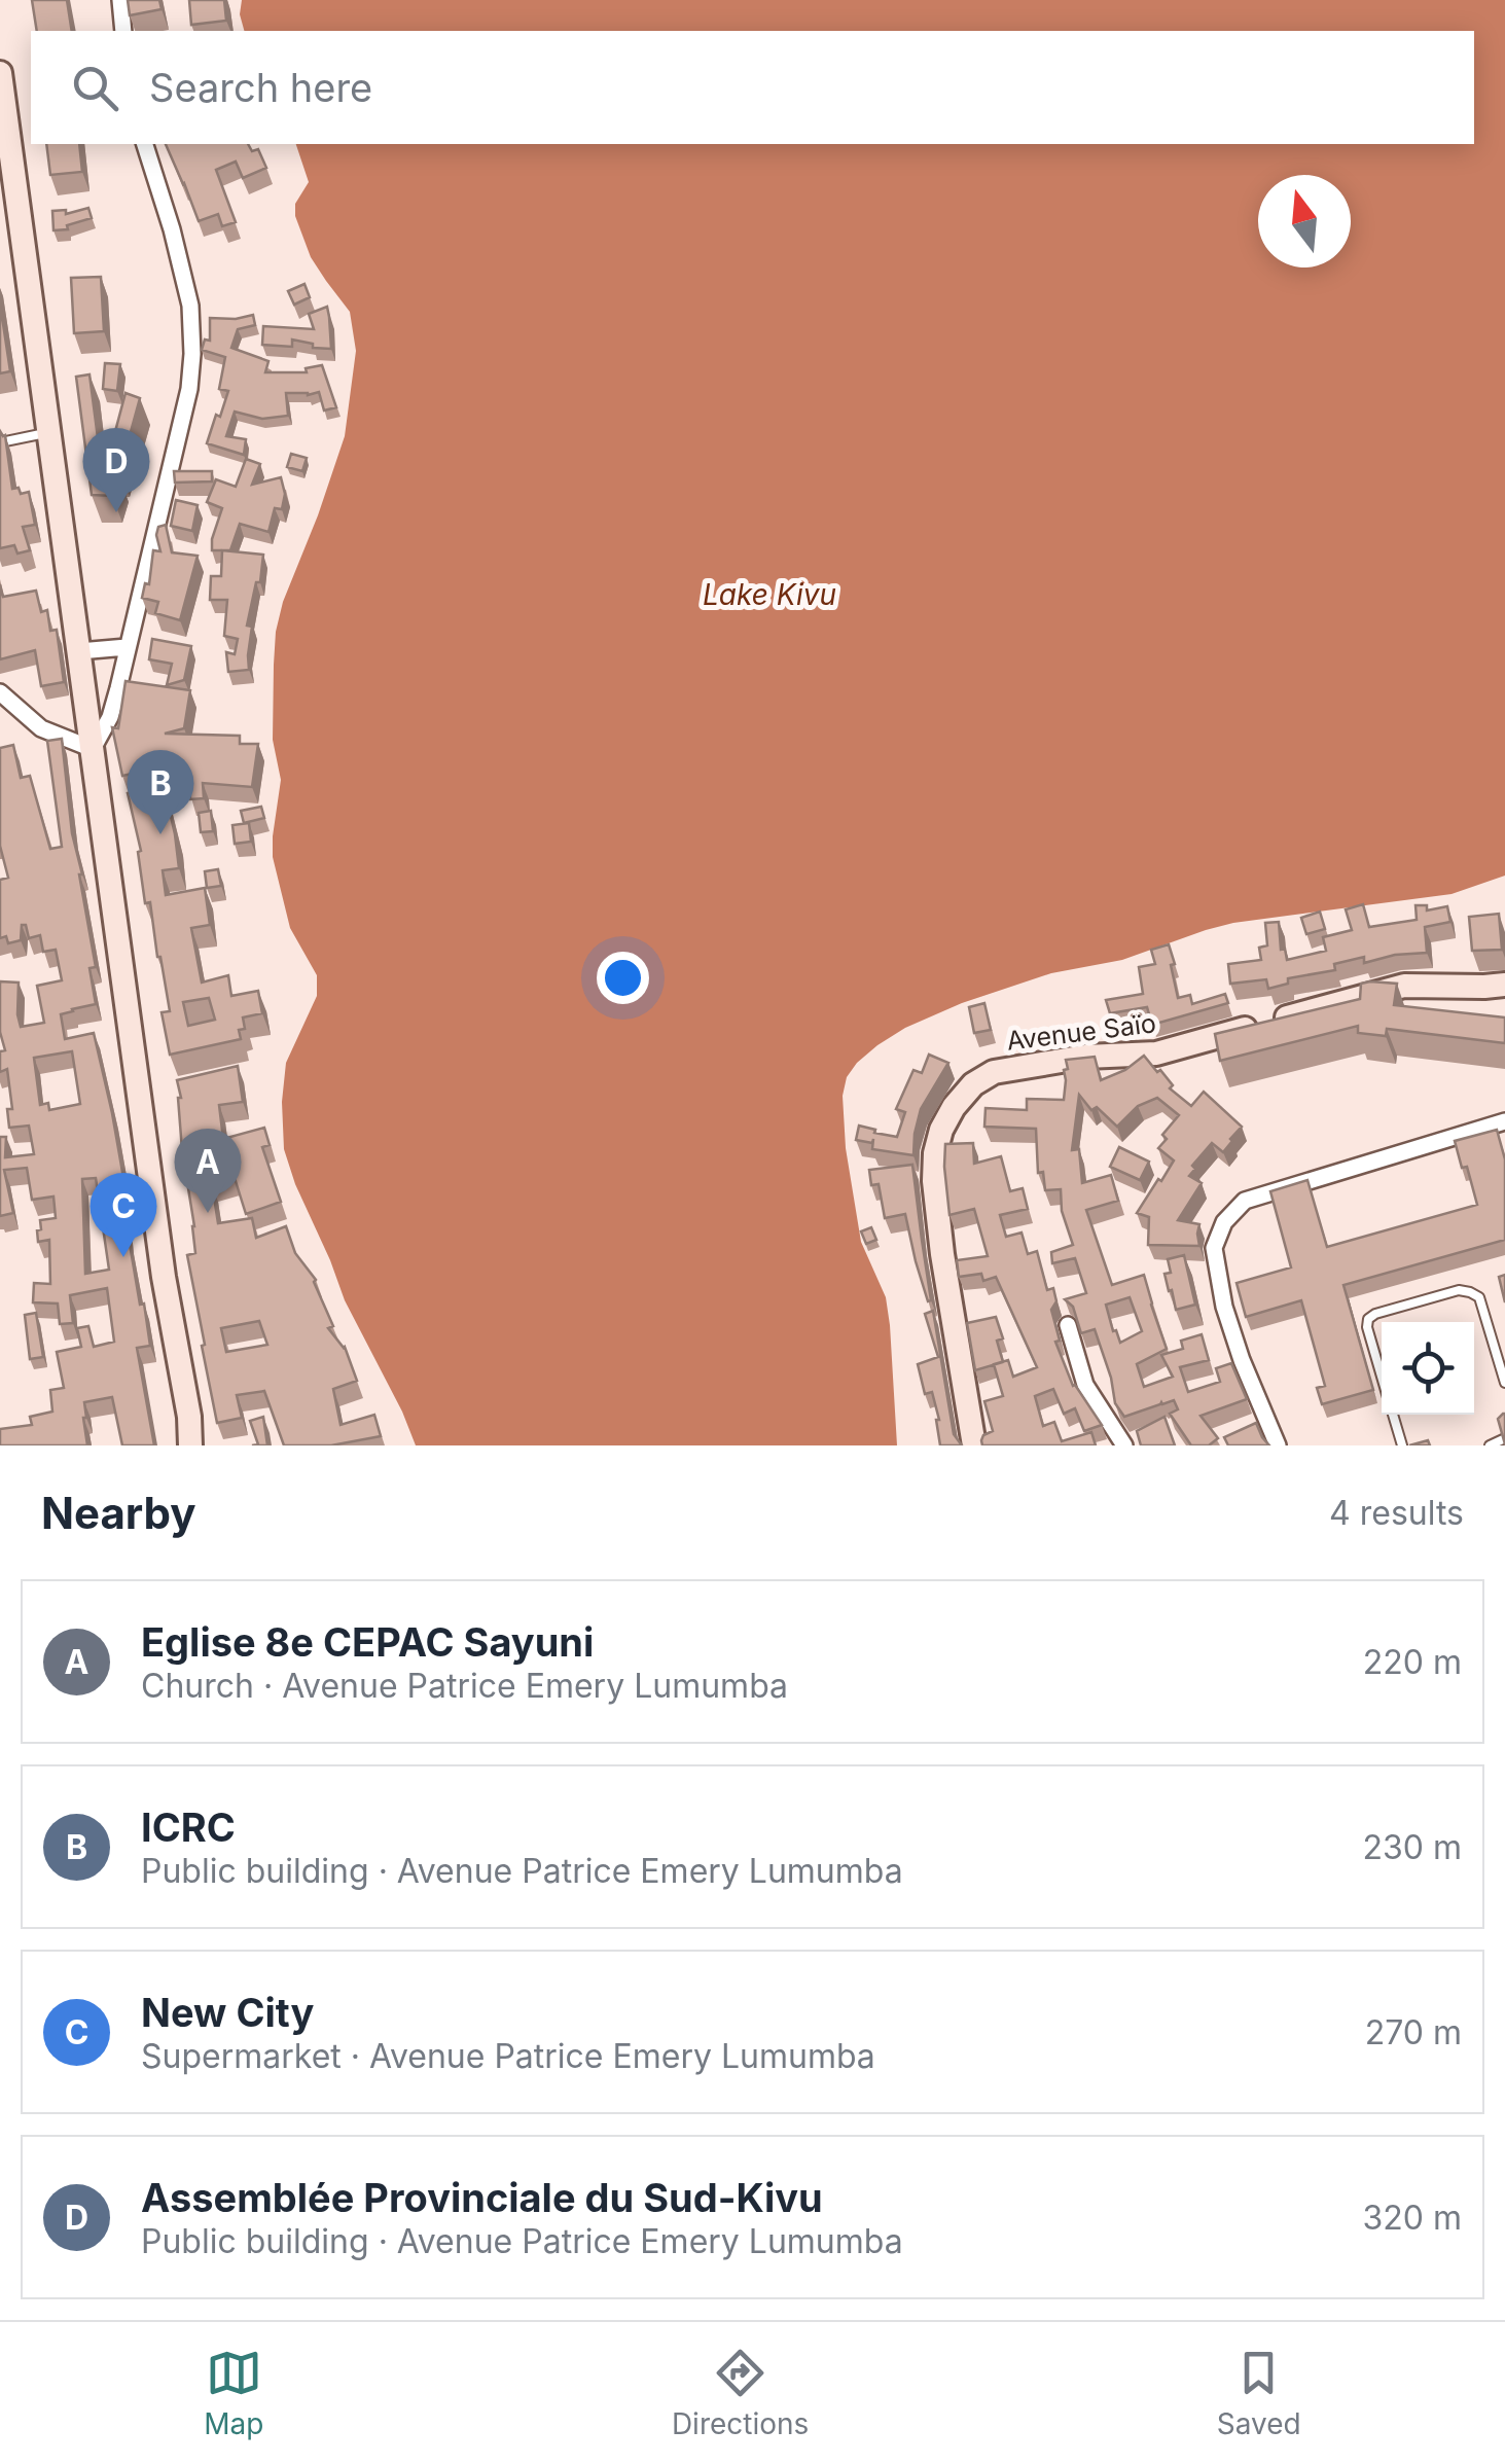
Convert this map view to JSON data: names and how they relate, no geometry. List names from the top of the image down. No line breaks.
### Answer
{"streets":{"street":["Avenue Saïo"]},"water":["Lake Kivu"],"north":"top","page":{"search":"Search here","pins":["D","B","A","C"],"heading":["Nearby","4 results"],"list":[{"mark":"A","name":"Eglise 8e CEPAC Sayuni","note":"Church · Avenue Patrice Emery Lumumba","value":"220 m"},{"mark":"B","name":"ICRC","note":"Public building · Avenue Patrice Emery Lumumba","value":"230 m"},{"mark":"C","name":"New City","note":"Supermarket · Avenue Patrice Emery Lumumba","value":"270 m"},{"mark":"D","name":"Assemblée Provinciale du Sud-Kivu","note":"Public building · Avenue Patrice Emery Lumumba","value":"320 m"}],"nav":["Map","Directions","Saved"]}}
